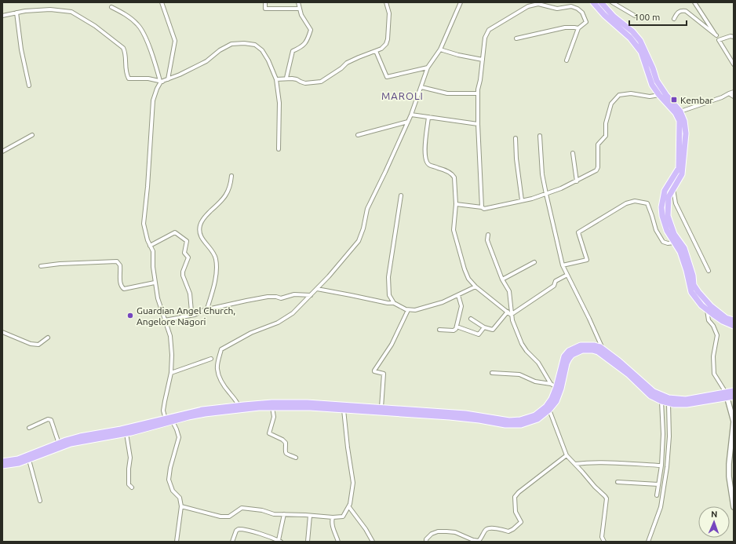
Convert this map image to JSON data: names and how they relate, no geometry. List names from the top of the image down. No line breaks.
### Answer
{"districts":["MAROLI"],"places":{"transit":["Kembar"],"other":["Guardian Angel Church, Angelore Nagori"]},"scale_bar":"100 m","north":"top"}
